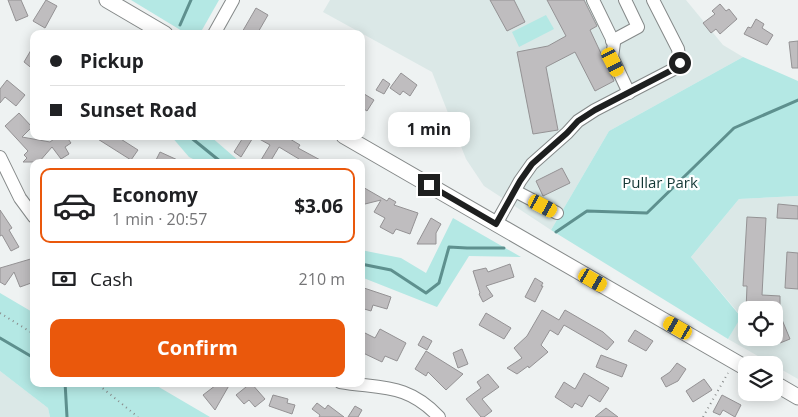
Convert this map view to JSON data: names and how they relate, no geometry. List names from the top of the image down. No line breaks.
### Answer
{"parks":["Pullar Park"],"page":{"banner":["Pickup","Sunset Road"],"bubble":"1 min","list":[{"name":"Economy","note":"1 min · 20:57","value":"$3.06"}],"pay":["Cash","210 m"],"buttons":"Confirm"}}
